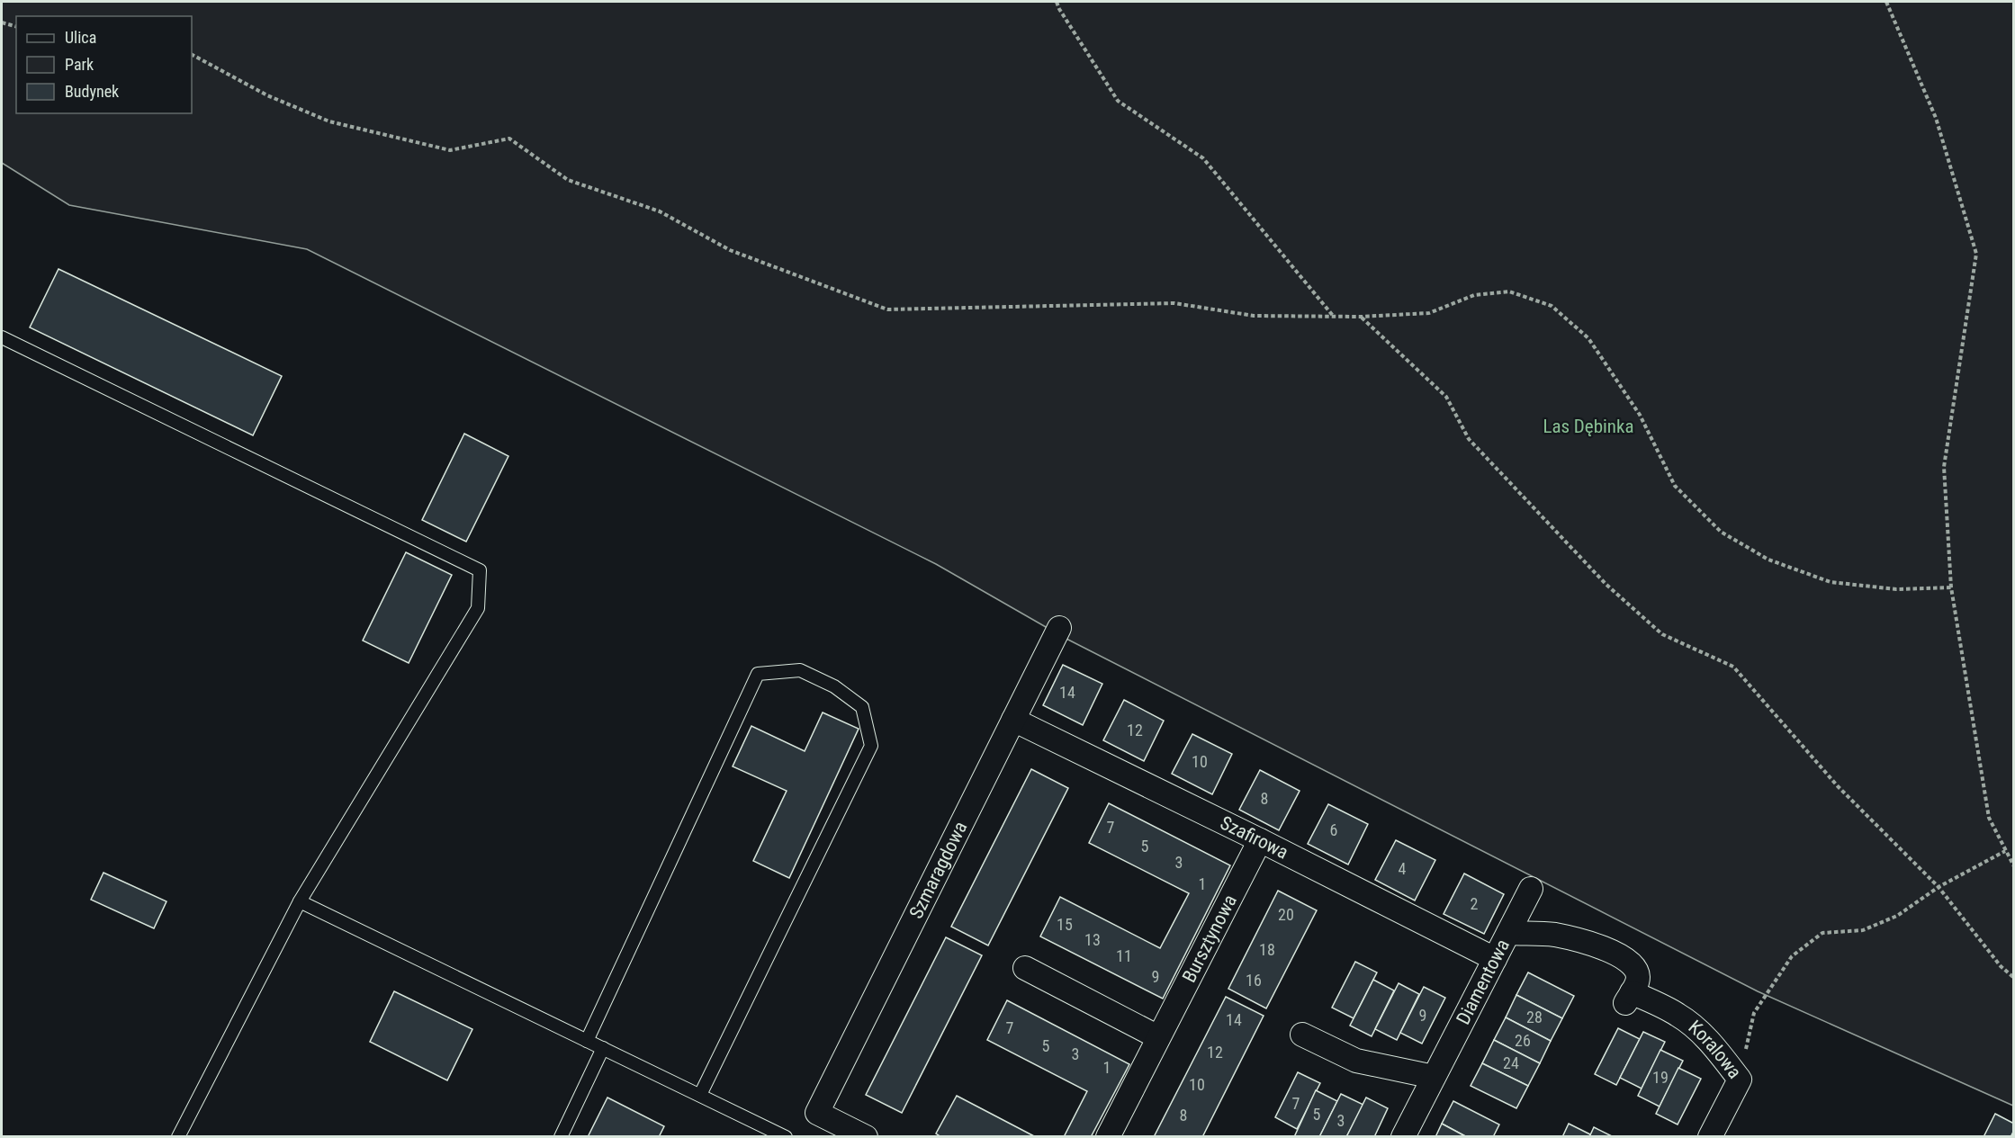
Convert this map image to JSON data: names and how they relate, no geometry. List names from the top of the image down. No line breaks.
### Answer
{"streets":{"street":["Szafirowa","Szmaragdowa","Bursztynowa","Diamentowa","Koralowa"]},"crossings":[["Szafirowa","Szmaragdowa"],["Szafirowa","Bursztynowa"],["Szafirowa","Diamentowa"],["Diamentowa","Koralowa"]],"parks":["Las Dębinka"],"house_numbers":["14","12","10","8","7","6","5","3","4","1","2","20","15","13","18","11","9","16","9","28","14","7","26","5","12","3","24","1","19","10","7","5","8","3"],"legend":["Ulica","Park","Budynek"]}
